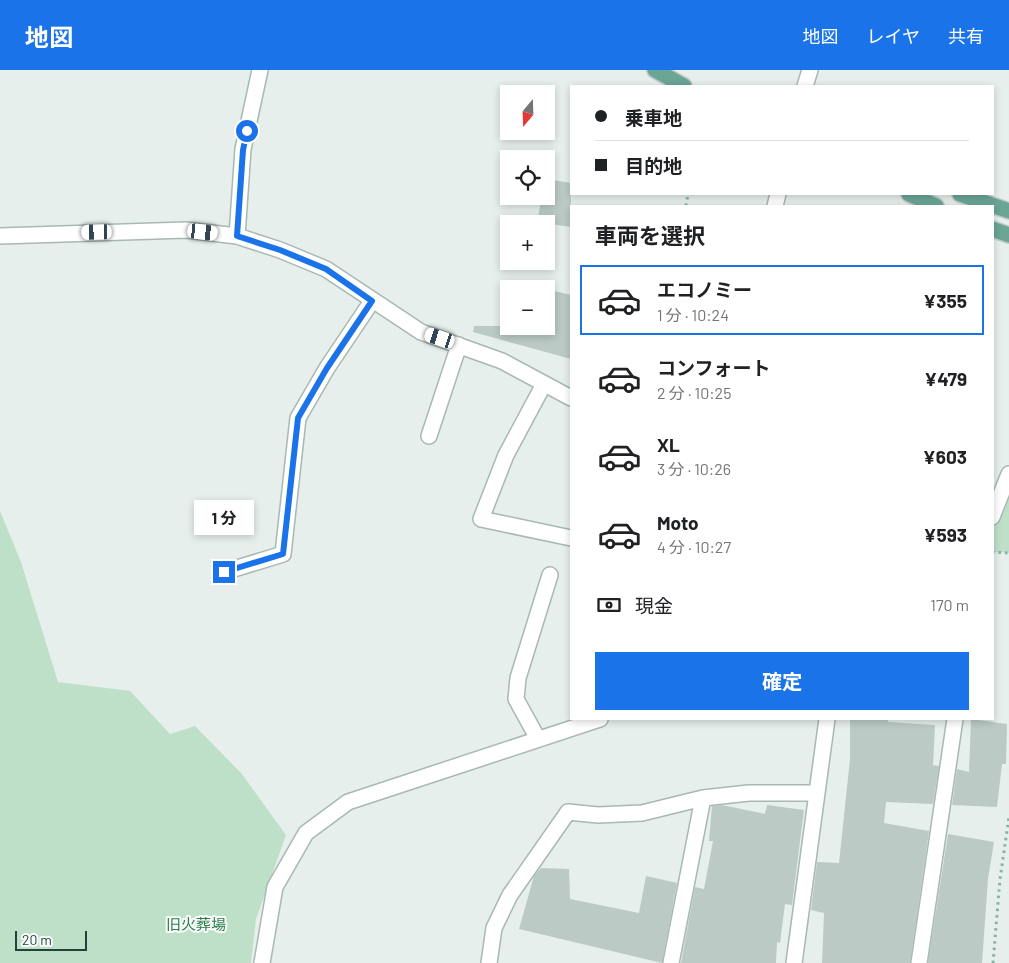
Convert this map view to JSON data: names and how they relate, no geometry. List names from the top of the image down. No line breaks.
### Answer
{"parks":["旧火葬場"],"scale_bar":"20 m","north":"bottom","page":{"header":"地図","nav":["地図","レイヤ","共有"],"map_buttons":["+","−"],"banner":["乗車地","目的地"],"heading":"車両を選択","list":[{"name":"エコノミー","note":"1 分 · 10:24","value":"¥355"},{"name":"コンフォート","note":"2 分 · 10:25","value":"¥479"},{"name":"XL","note":"3 分 · 10:26","value":"¥603"},{"name":"Moto","note":"4 分 · 10:27","value":"¥593"}],"bubble":"1 分","pay":["現金","170 m"],"buttons":"確定","scale":"20 m"}}
